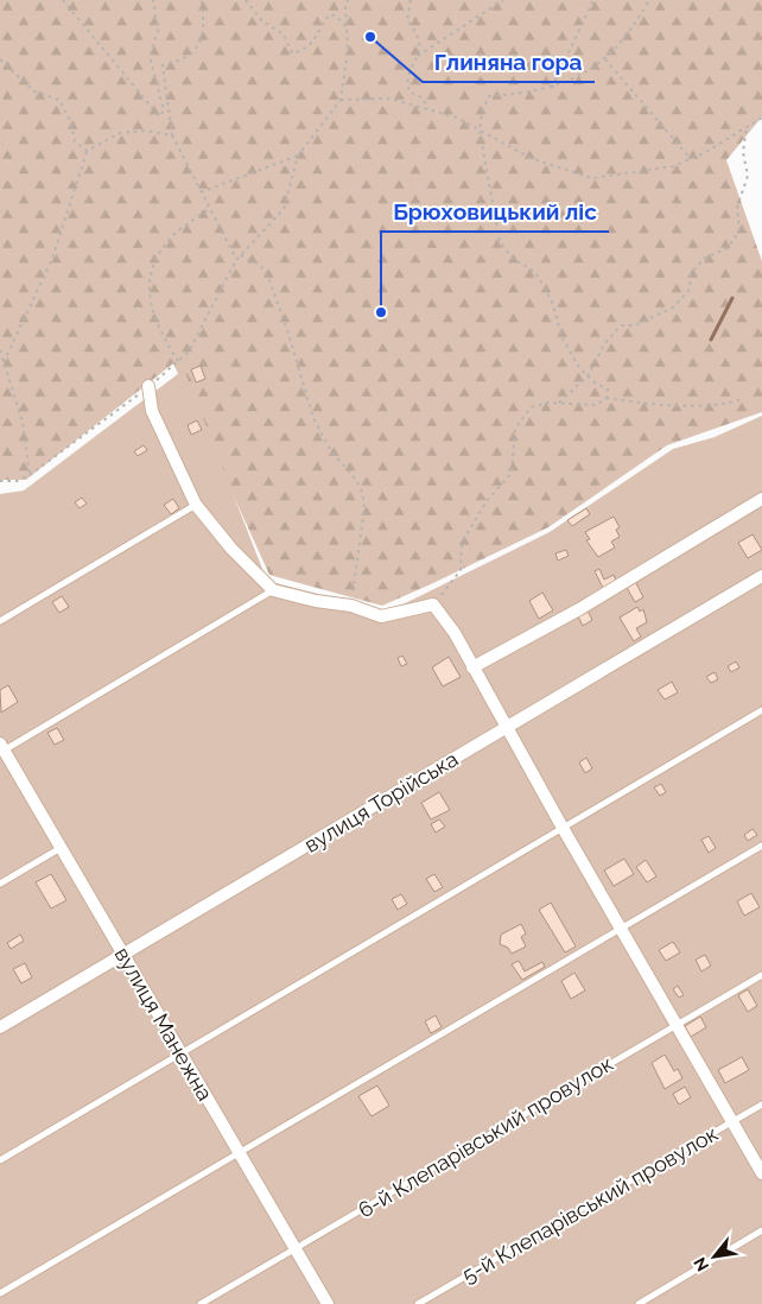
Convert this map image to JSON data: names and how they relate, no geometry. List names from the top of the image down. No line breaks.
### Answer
{"streets":{"street":["вулиця Торійська","вулиця Манежна"],"lane":["6-й Клепарівський провулок","5-й Клепарівський провулок"]},"crossings":[["вулиця Торійська","вулиця Манежна"],["вулиця Манежна","6-й Клепарівський провулок"]],"places":["Глиняна гора","Брюховицький ліс"],"north":"bottom left"}
